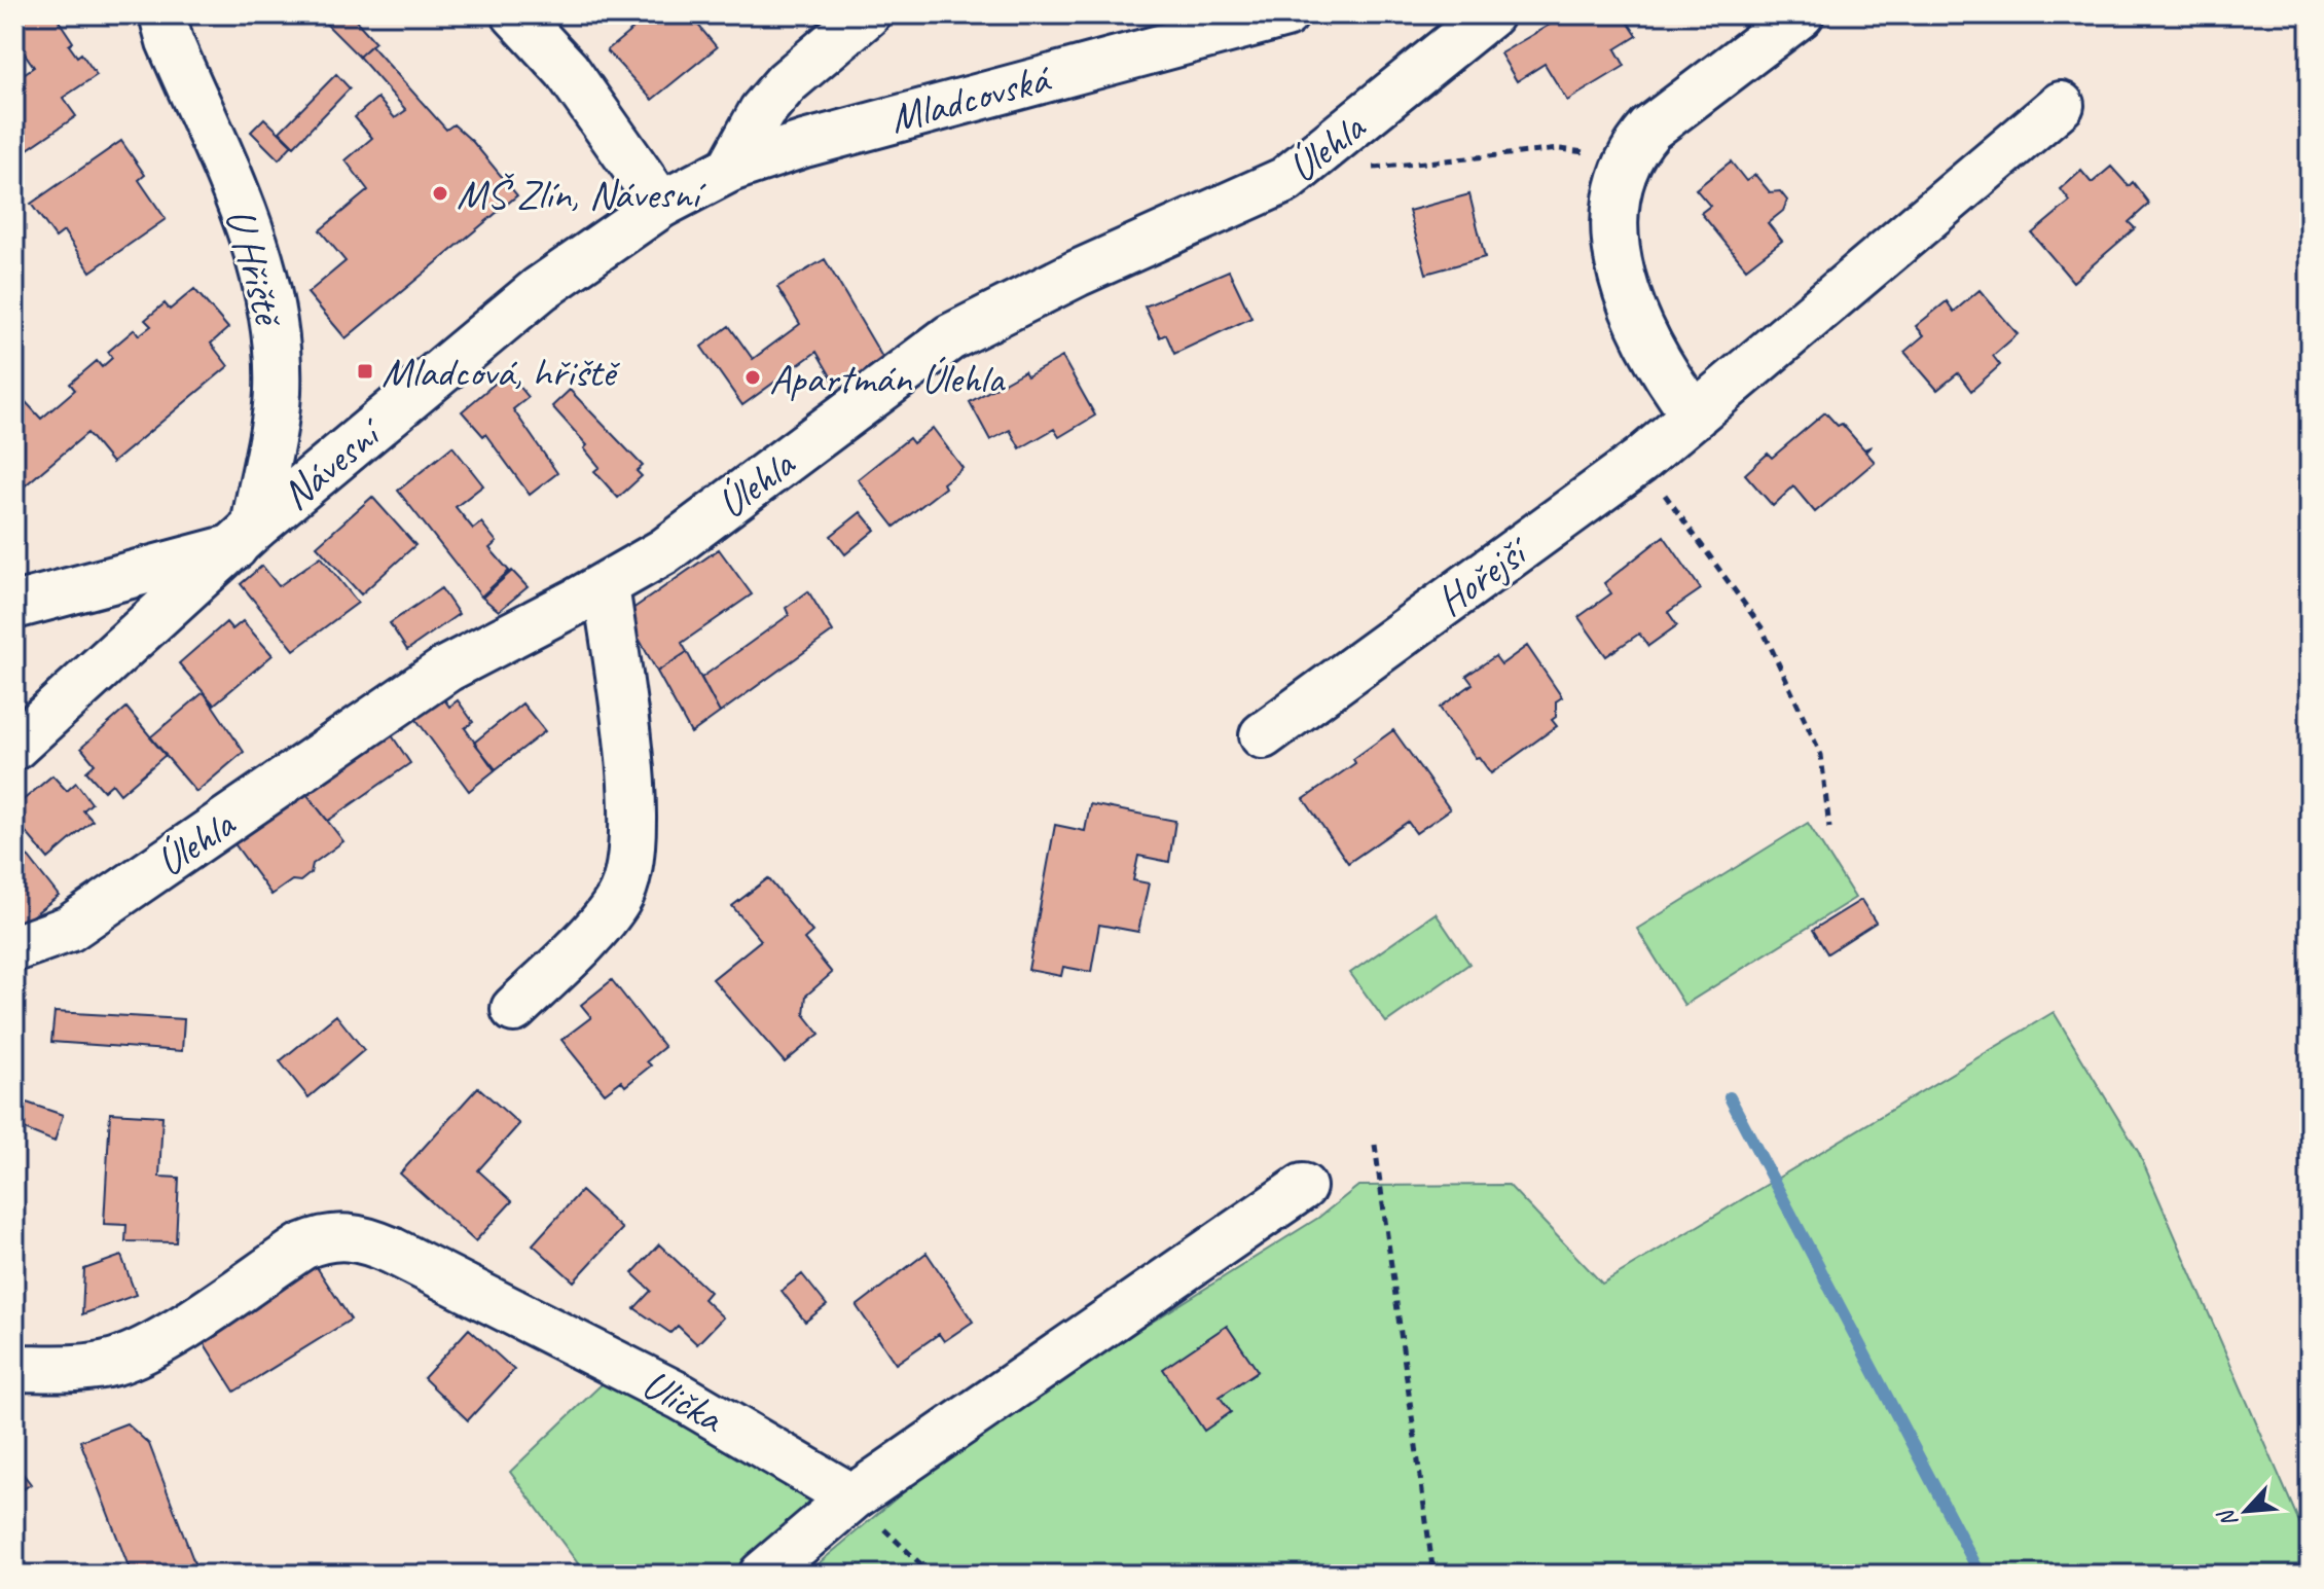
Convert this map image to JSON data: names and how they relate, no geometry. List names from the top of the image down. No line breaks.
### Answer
{"streets":{"street":["Mladcovská","Úlehla","U Hřiště","Návesní","Hořejší","Ulička"]},"crossings":[["Mladcovská","Návesní"],["U Hřiště","Návesní"]],"places":{"other":["MŠ Zlín, Návesní","Apartmán Úlehla"],"transit":["Mladcová, hřiště"]},"north":"bottom left"}
